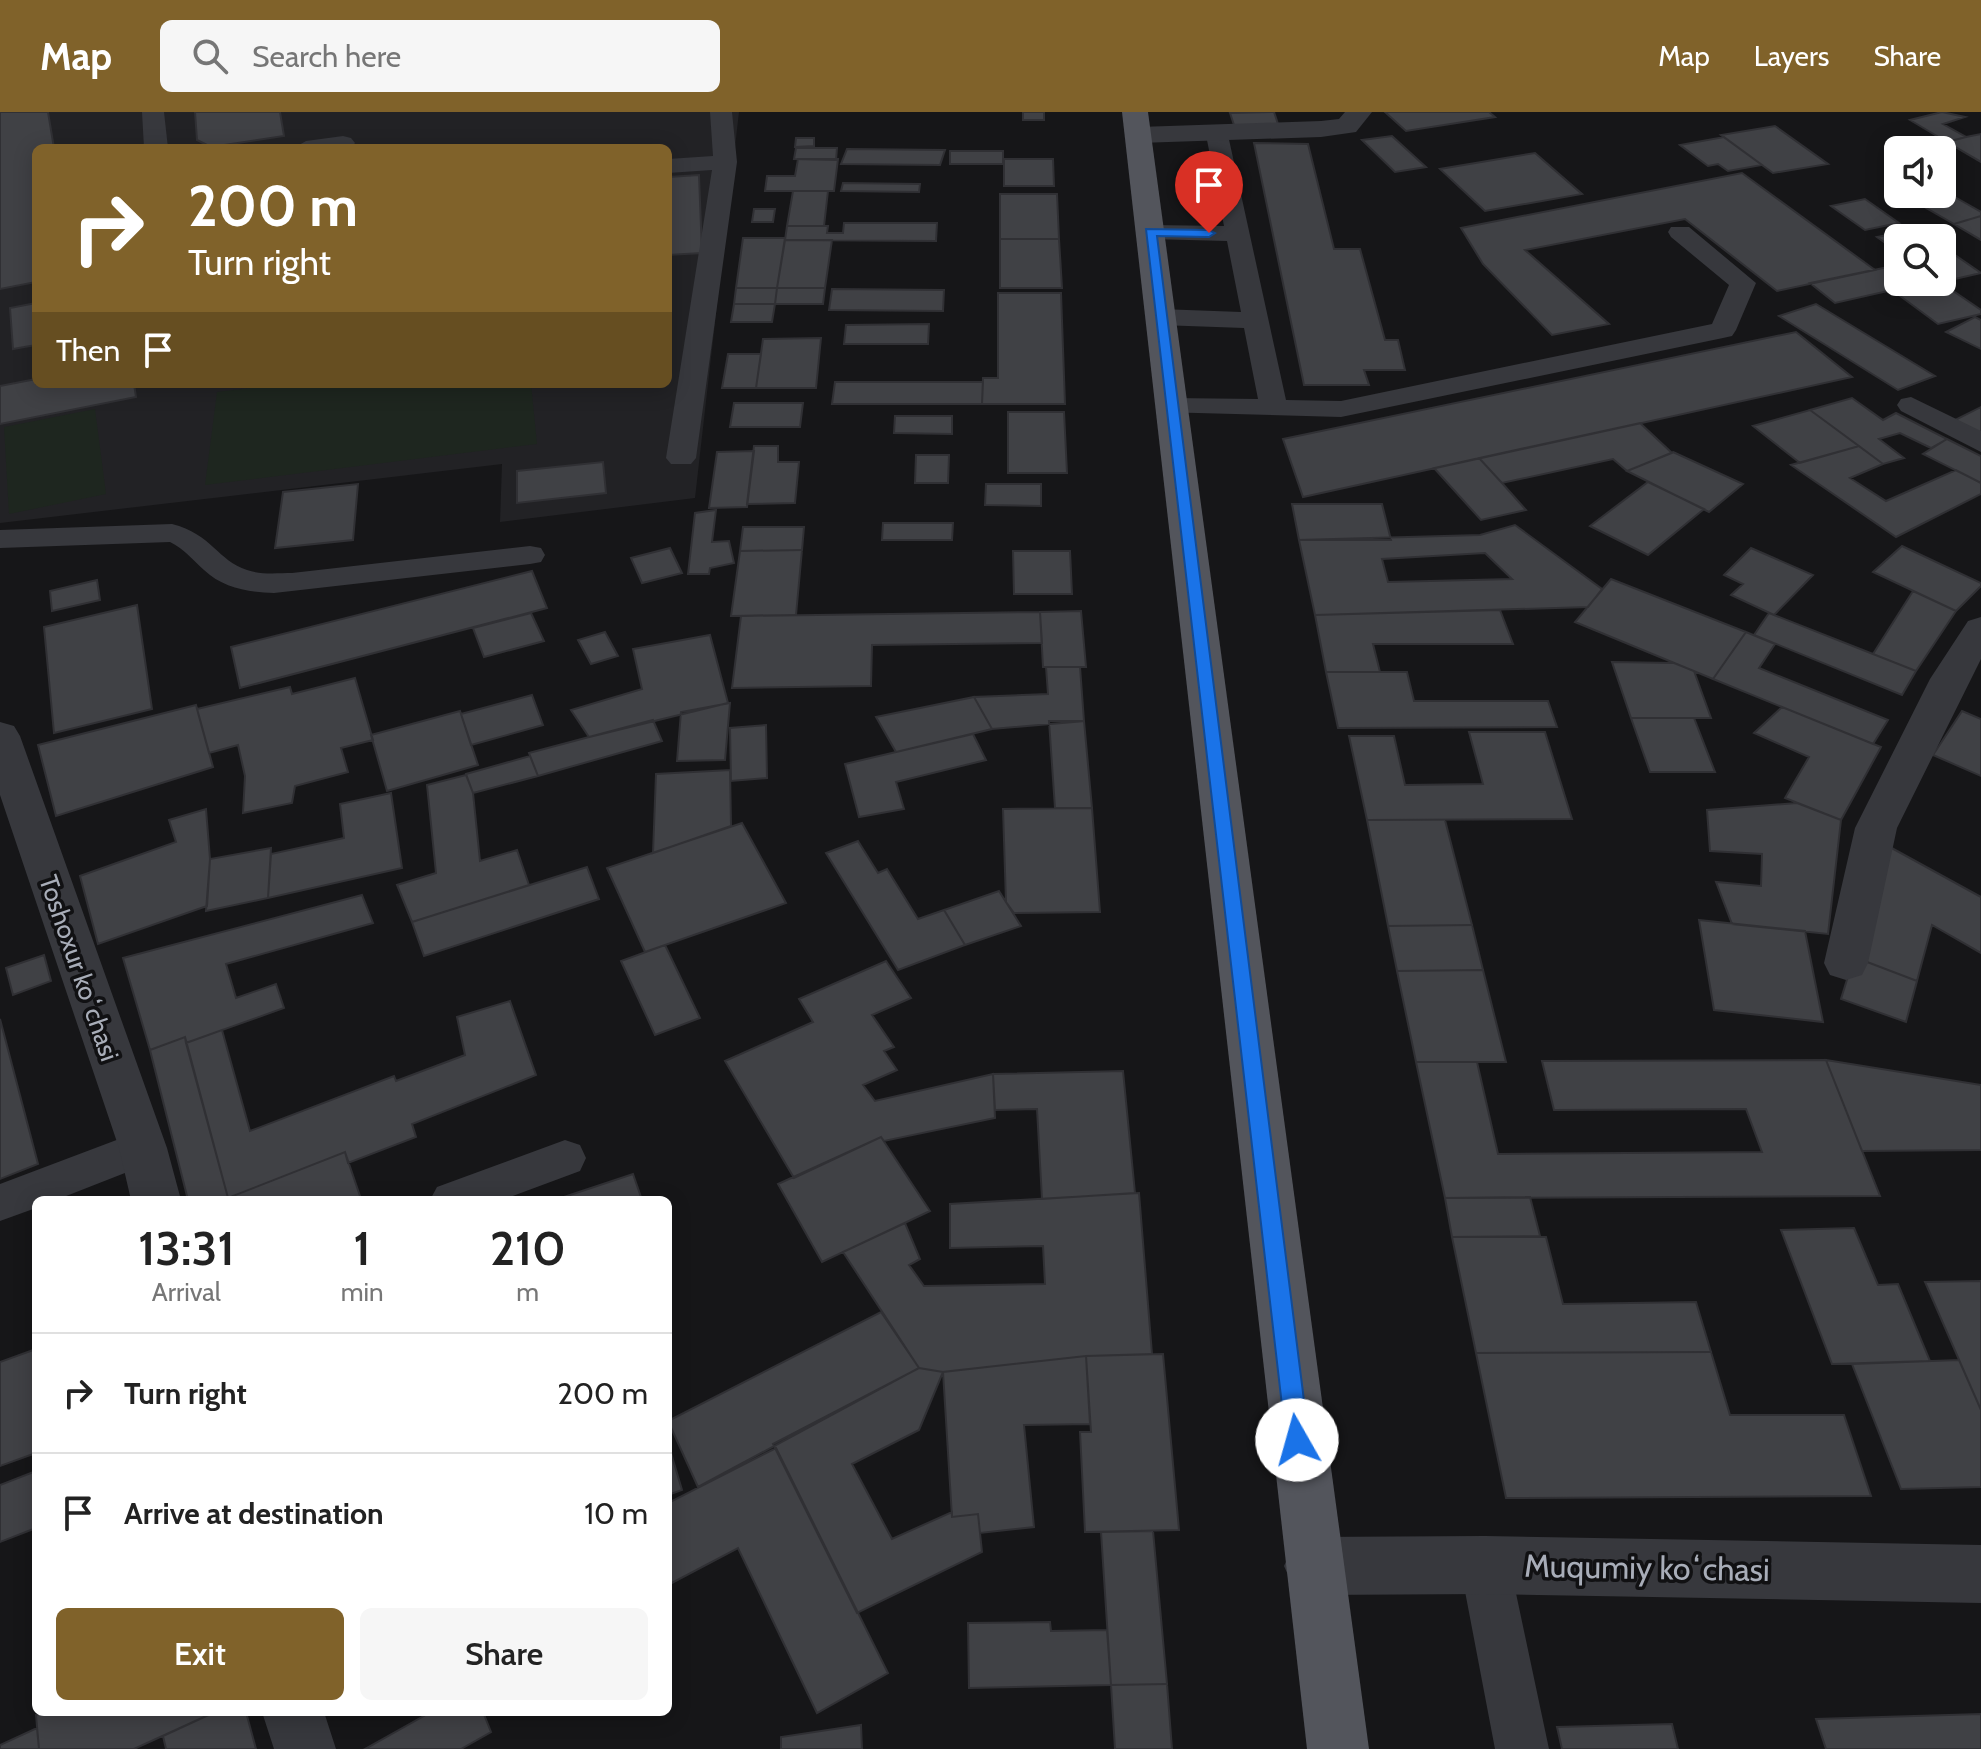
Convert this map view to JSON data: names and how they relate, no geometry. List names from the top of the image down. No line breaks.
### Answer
{"streets":{"street":["Toshoxur koʻchasi","Muqumiy koʻchasi"]},"page":{"header":"Map","search":"Search here","nav":["Map","Layers","Share"],"turn":["200 m","Turn right"],"then":"Then","eta":["13:31","Arrival","1","min","210","m"],"list":[{"name":"Turn right","value":"200 m"},{"name":"Arrive at destination","value":"10 m"}],"buttons":["Exit","Share"]}}
